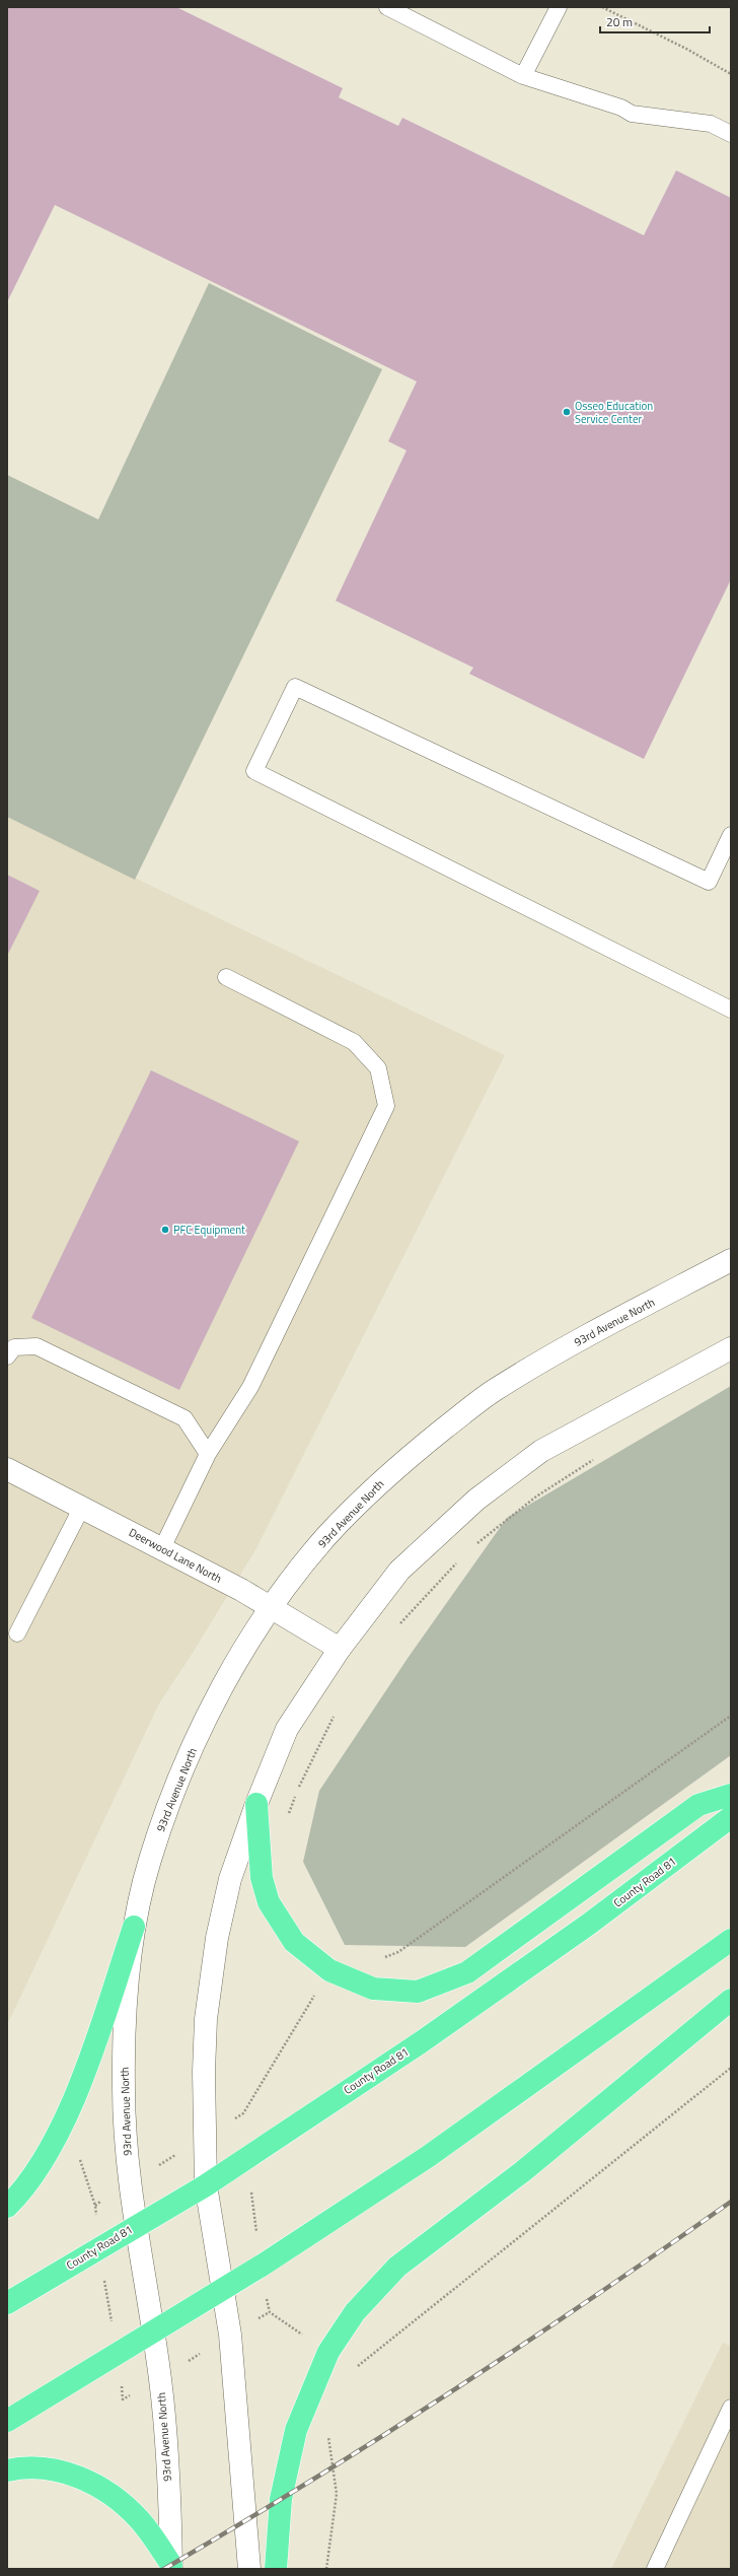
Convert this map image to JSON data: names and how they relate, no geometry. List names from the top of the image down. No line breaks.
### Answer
{"streets":{"highway":["County Road 81"],"street":["93rd Avenue North","Deerwood Lane North"]},"crossings":[["93rd Avenue North","Deerwood Lane North"],["93rd Avenue North","County Road 81"]],"places":["Osseo Education Service Center","PFC Equipment"],"scale_bar":"20 m"}
